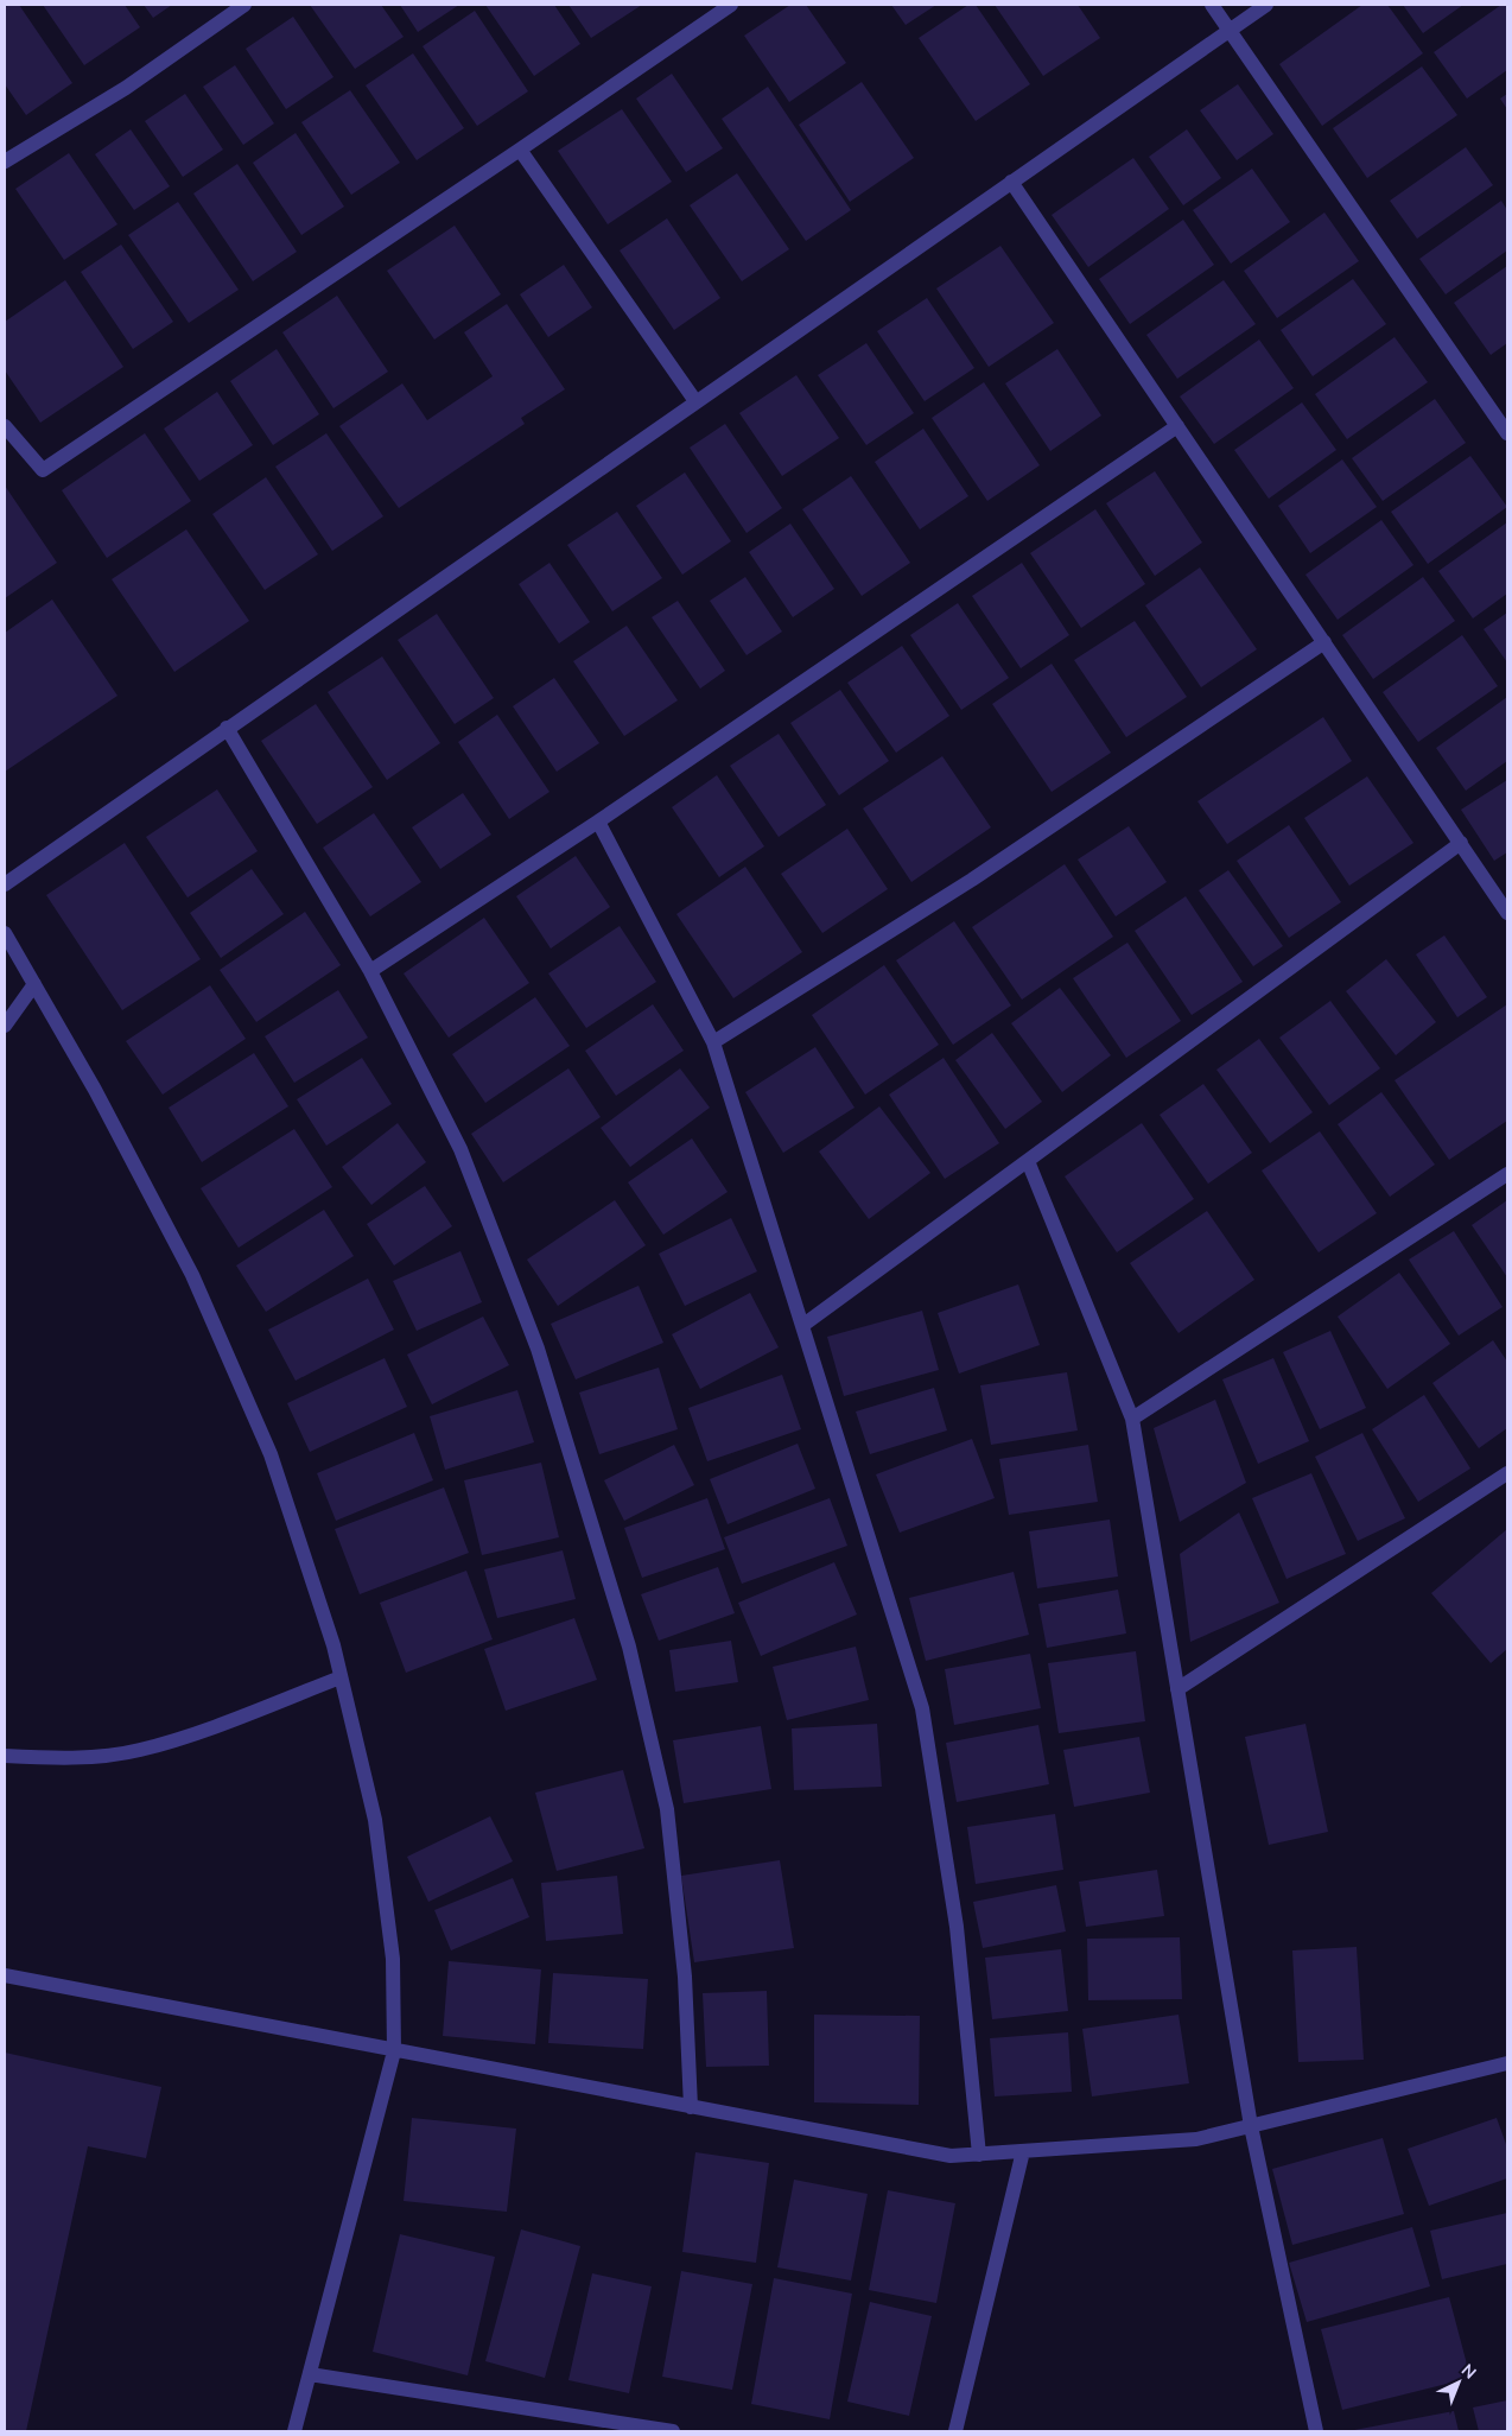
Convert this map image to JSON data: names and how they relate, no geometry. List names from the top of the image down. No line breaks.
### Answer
{"north":"top right"}
